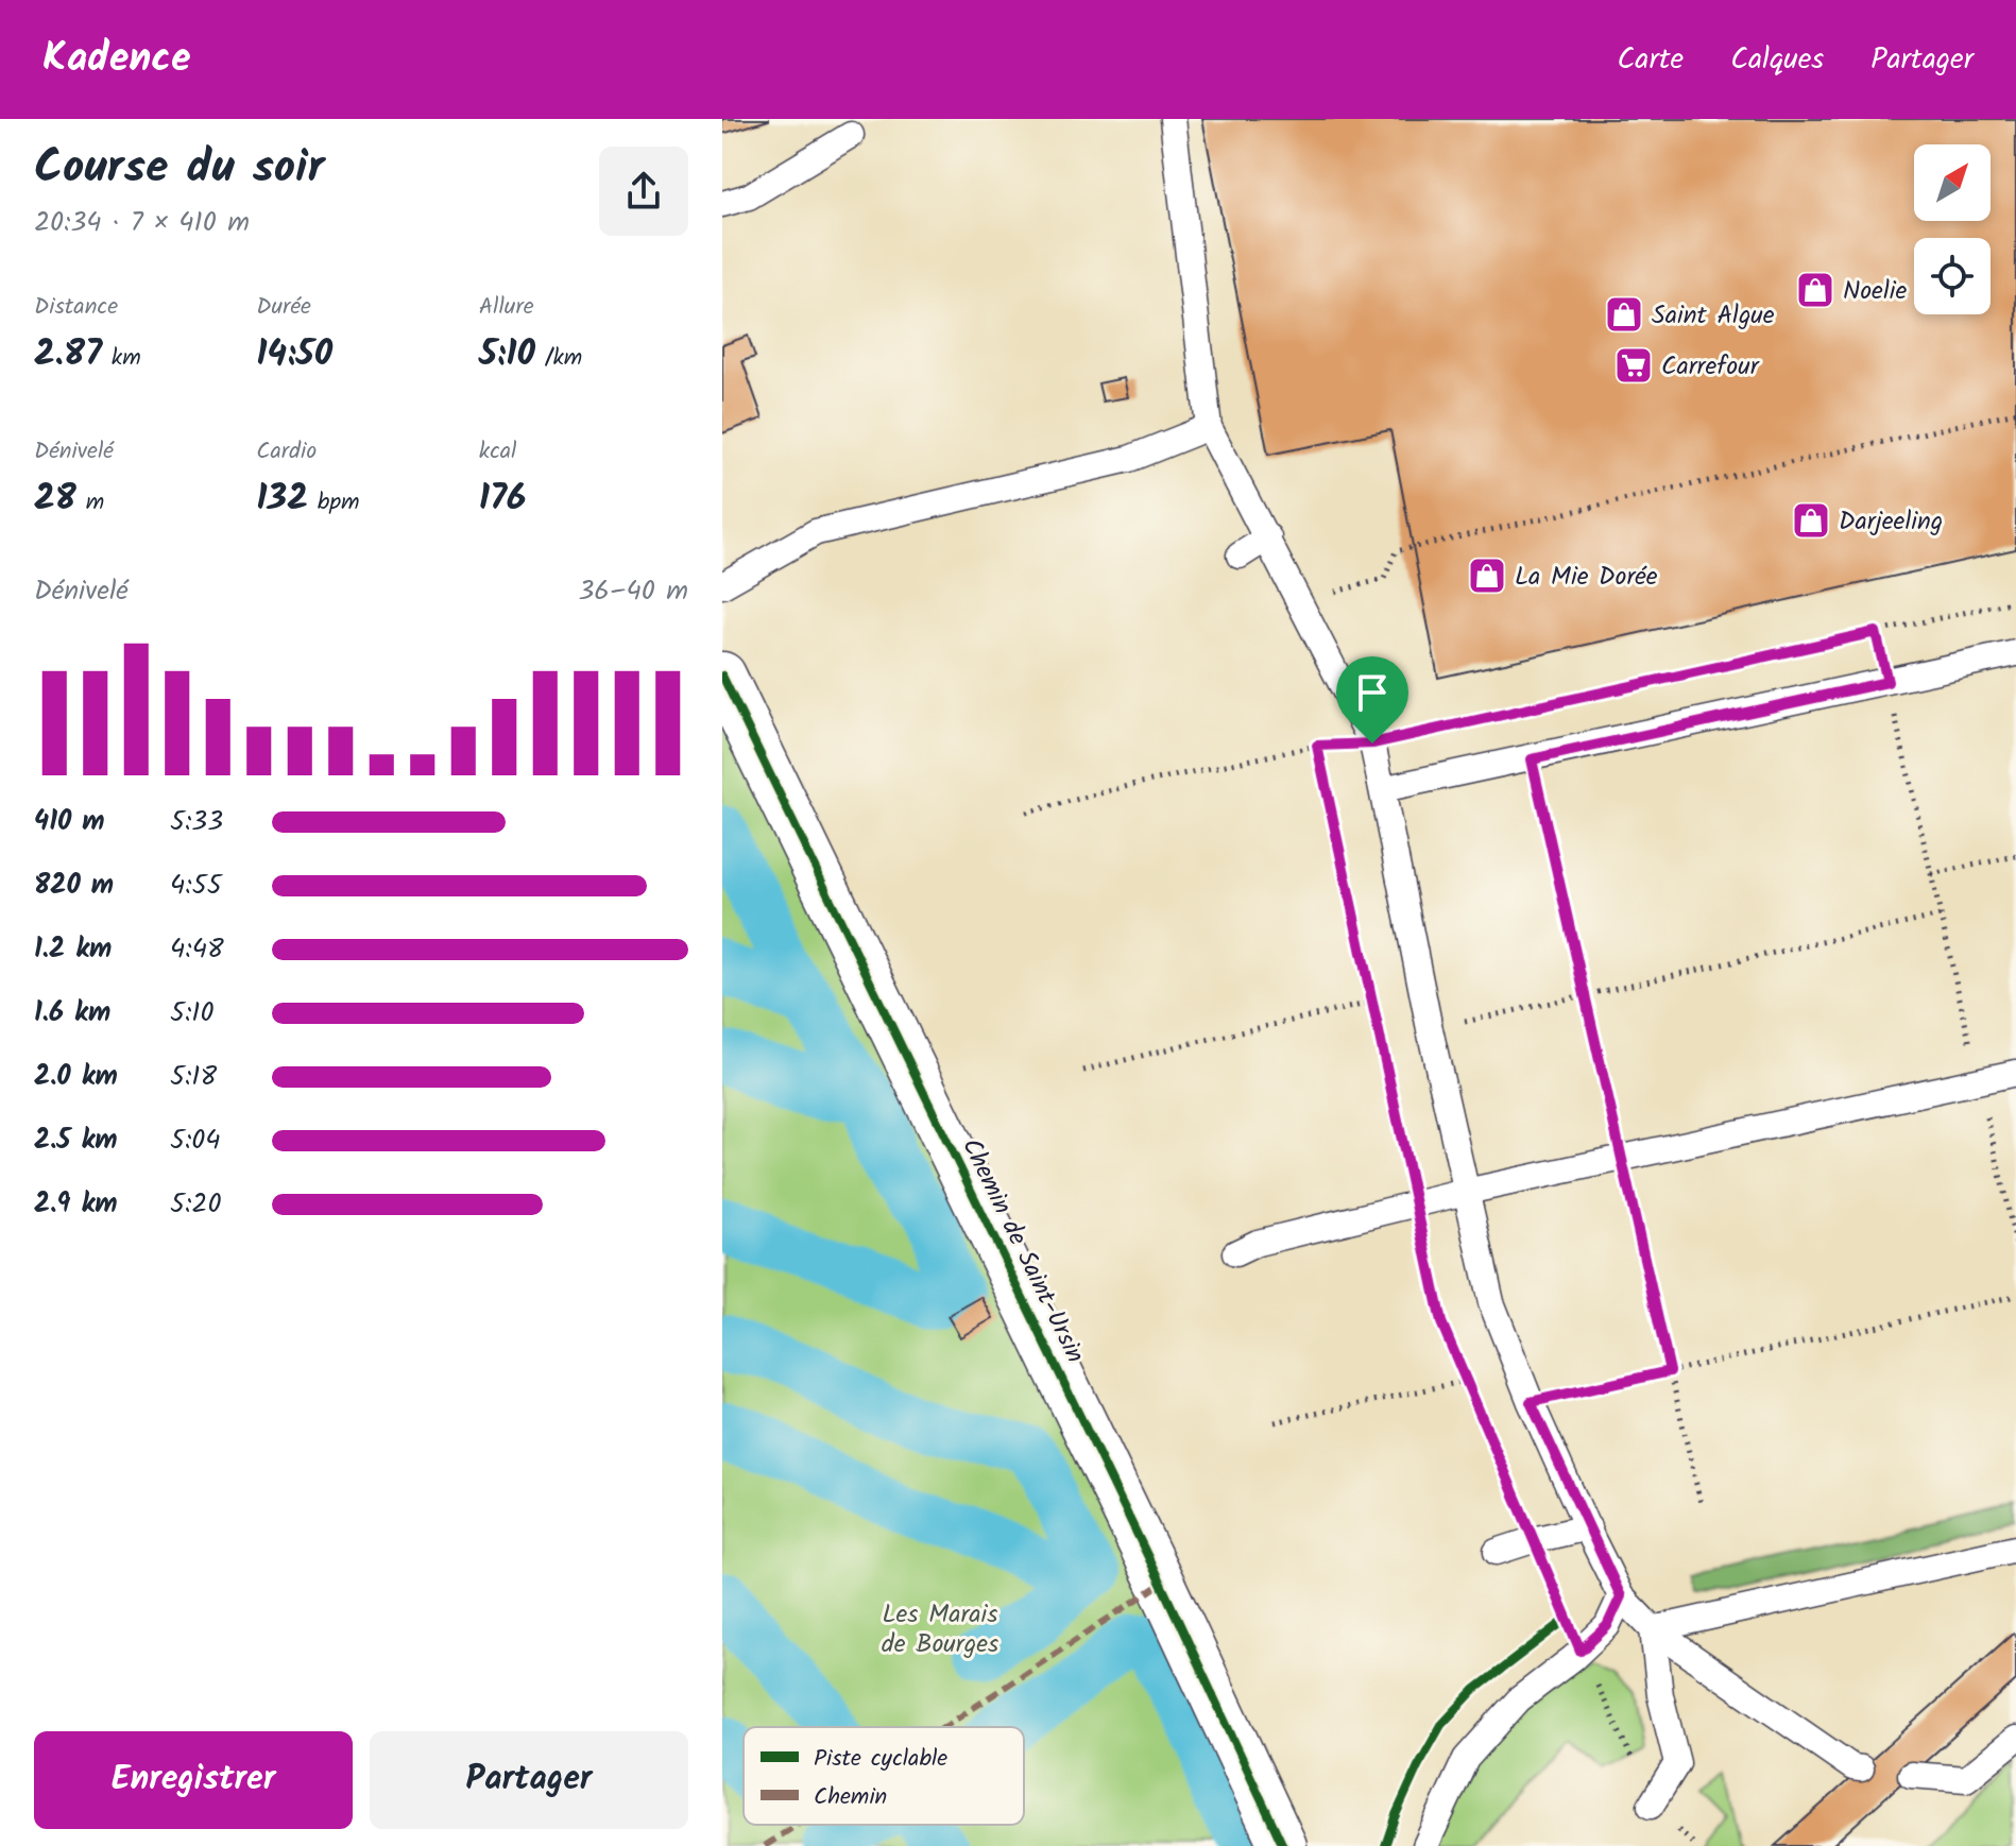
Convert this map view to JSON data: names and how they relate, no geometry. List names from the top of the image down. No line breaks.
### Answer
{"streets":{"street":["Chemin de Saint-Ursin"]},"parks":["Les Marais de Bourges"],"places":{"shop":["Noelie","Saint Algue","Darjeeling","La Mie Dorée"],"supermarket":["Carrefour"]},"legend":["Piste cyclable","Chemin"],"north":"top right","page":{"header":"Kadence","nav":["Carte","Calques","Partager"],"heading":["Course du soir","20:34 · 7 × 410 m"],"stats":[["Distance","2.87 km"],["Durée","14:50"],["Allure","5:10 /km"],["Dénivelé","28 m"],["Cardio","132 bpm"],["kcal","176"]],"chart":["Dénivelé","36–40 m"],"list":[{"name":"410 m","note":"5:33"},{"name":"820 m","note":"4:55"},{"name":"1.2 km","note":"4:48"},{"name":"1.6 km","note":"5:10"},{"name":"2.0 km","note":"5:18"},{"name":"2.5 km","note":"5:04"},{"name":"2.9 km","note":"5:20"}],"buttons":["Enregistrer","Partager"]}}
